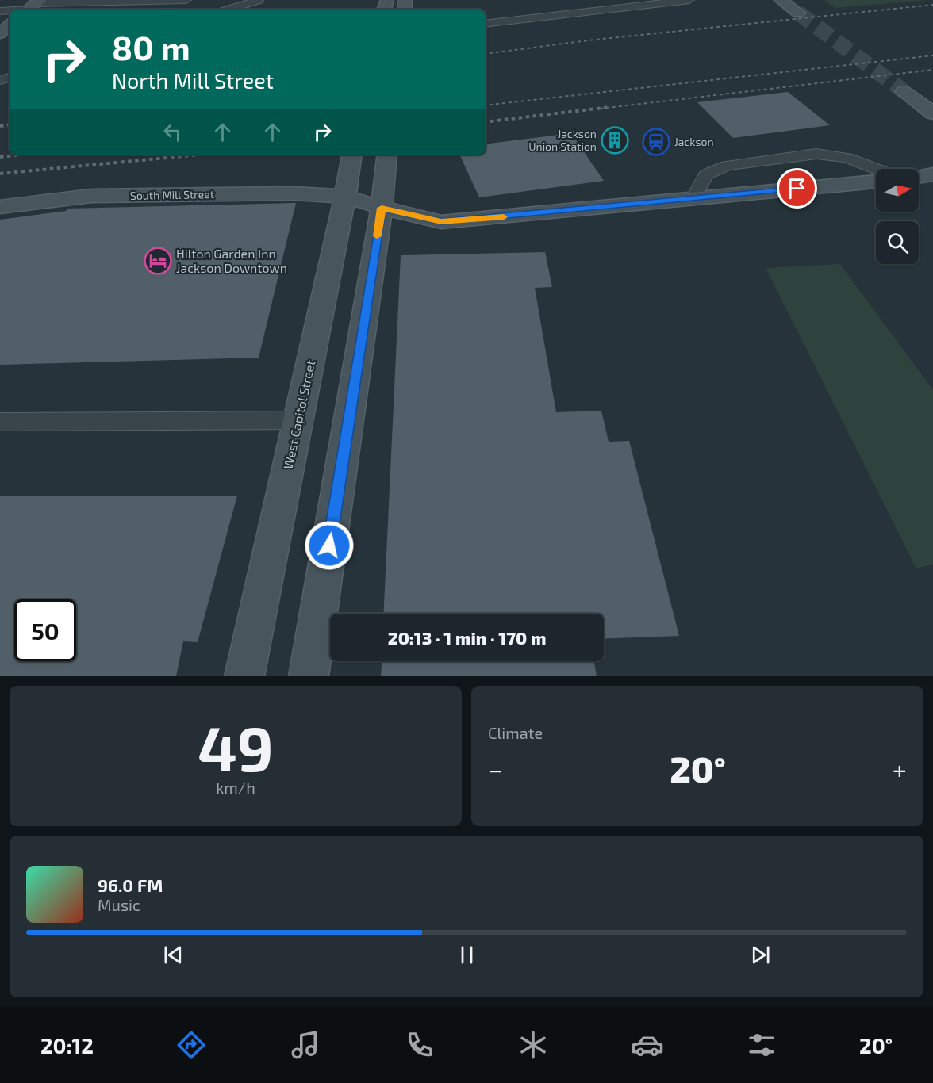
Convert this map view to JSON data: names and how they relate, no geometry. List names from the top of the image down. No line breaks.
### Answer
{"streets":{"main road":["South Mill Street","West Capitol Street"]},"crossings":[["South Mill Street","West Capitol Street"]],"places":{"building":["Jackson Union Station"],"station":["Jackson"],"hotel":["Hilton Garden Inn Jackson Downtown"]},"north":"right","page":{"turn":["80 m","North Mill Street"],"limit":"50","trip":"20:13 · 1 min · 170 m","tile":[["49","km/h"],"Climate"],"heat":["−","20°","+"],"song":["96.0 FM","Music"],"tabs":["20:12","20°"]}}
